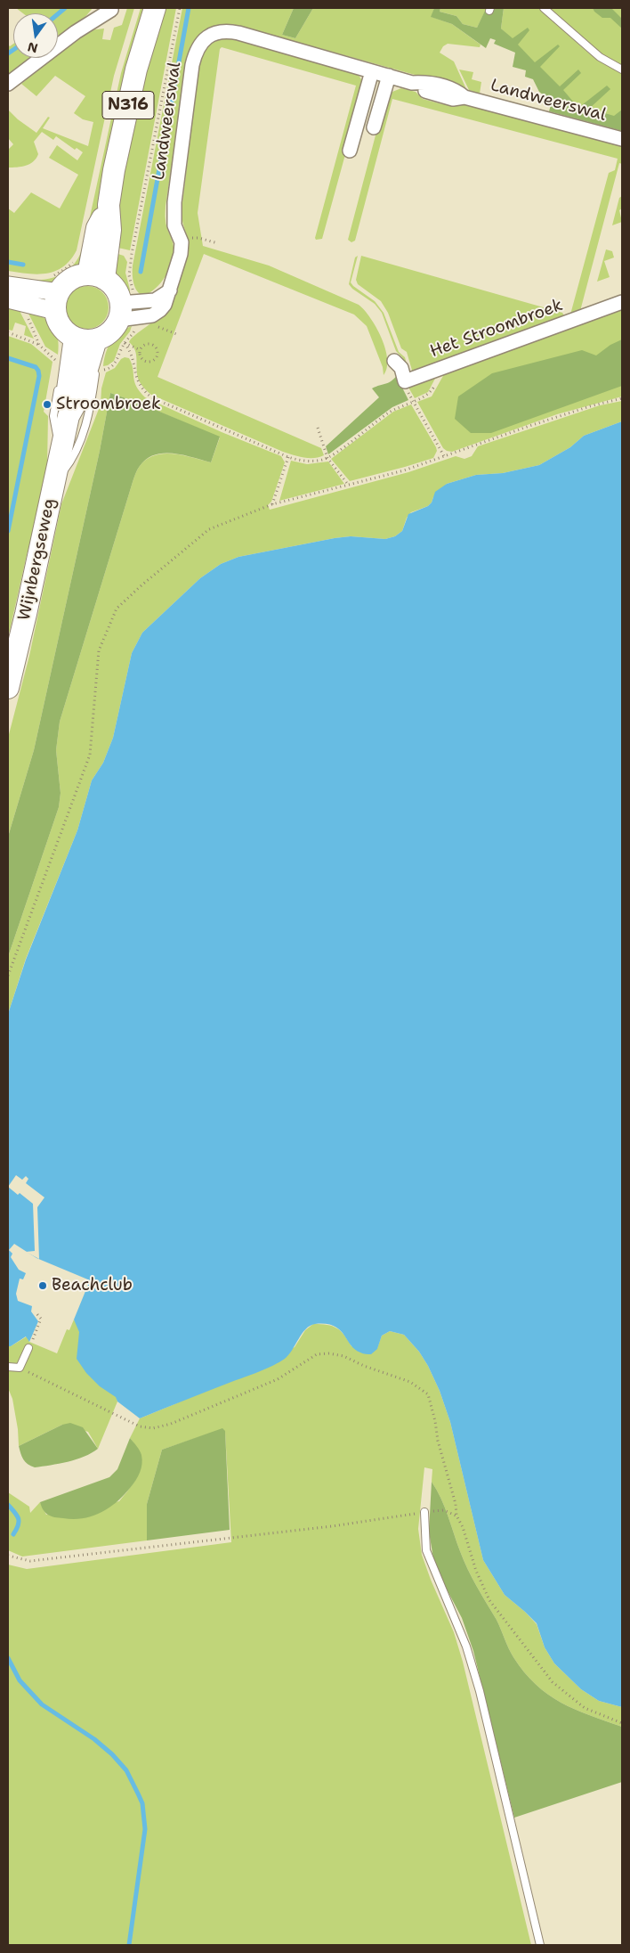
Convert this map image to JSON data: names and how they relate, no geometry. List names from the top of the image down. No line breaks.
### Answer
{"streets":{"main road":["N316","Wijnbergseweg"],"street":["Landweerswal","Het Stroombroek"]},"crossings":[["N316","Wijnbergseweg"]],"places":["Stroombroek","Beachclub"],"north":"bottom"}
